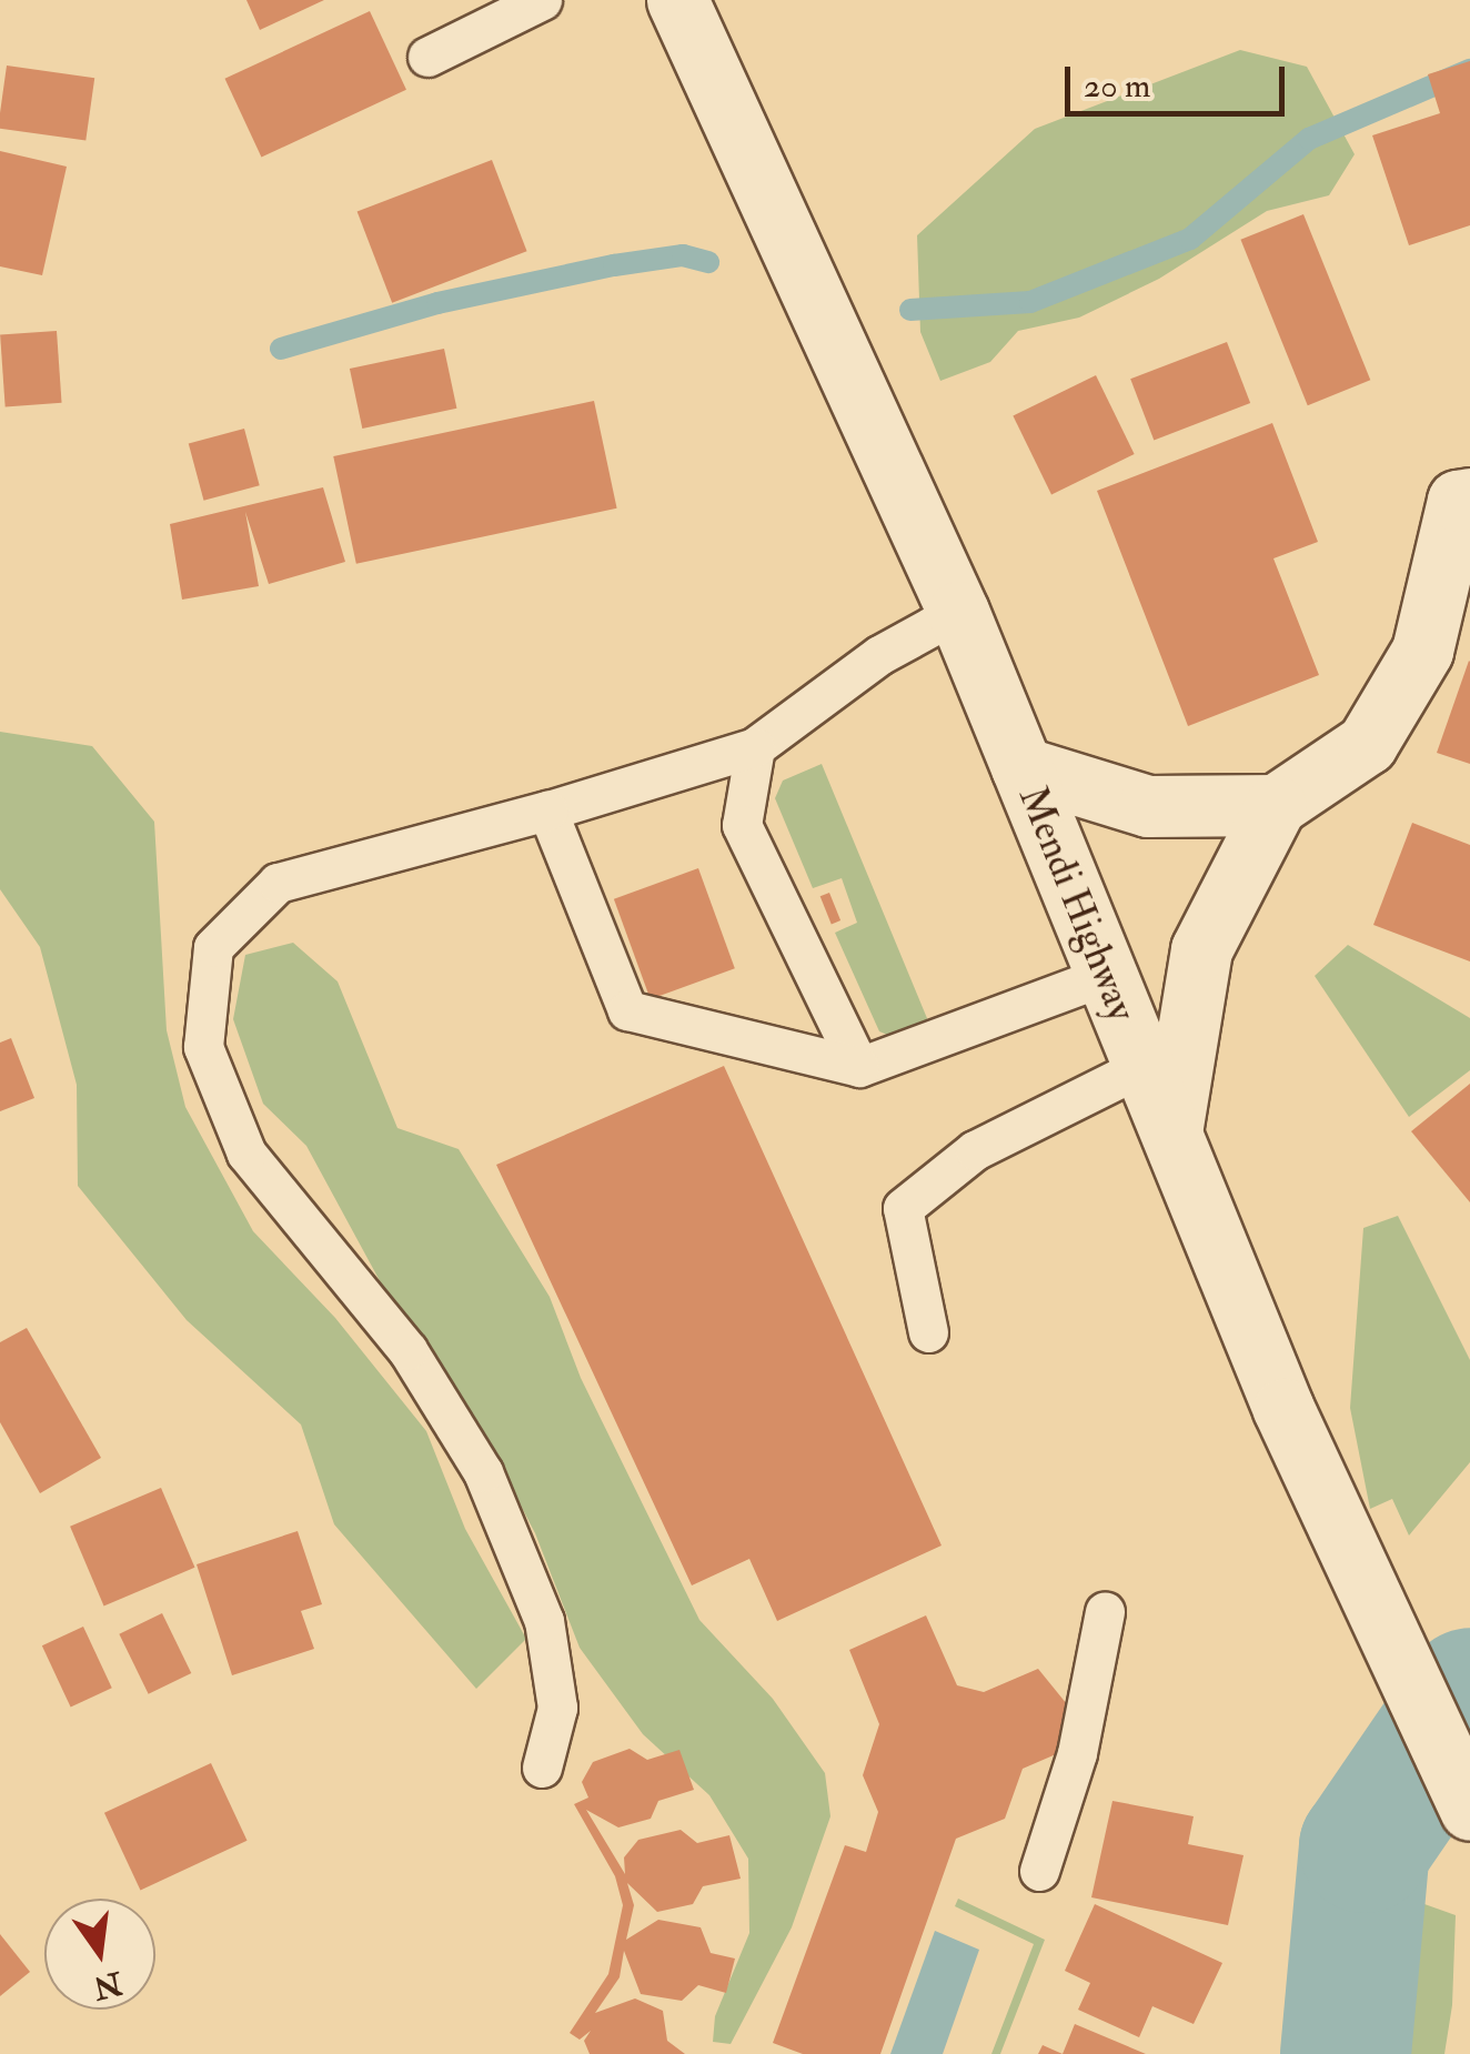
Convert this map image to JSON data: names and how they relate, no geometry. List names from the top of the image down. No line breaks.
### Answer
{"streets":{"main road":["Mendi Highway"]},"scale_bar":"20 m","north":"bottom"}
